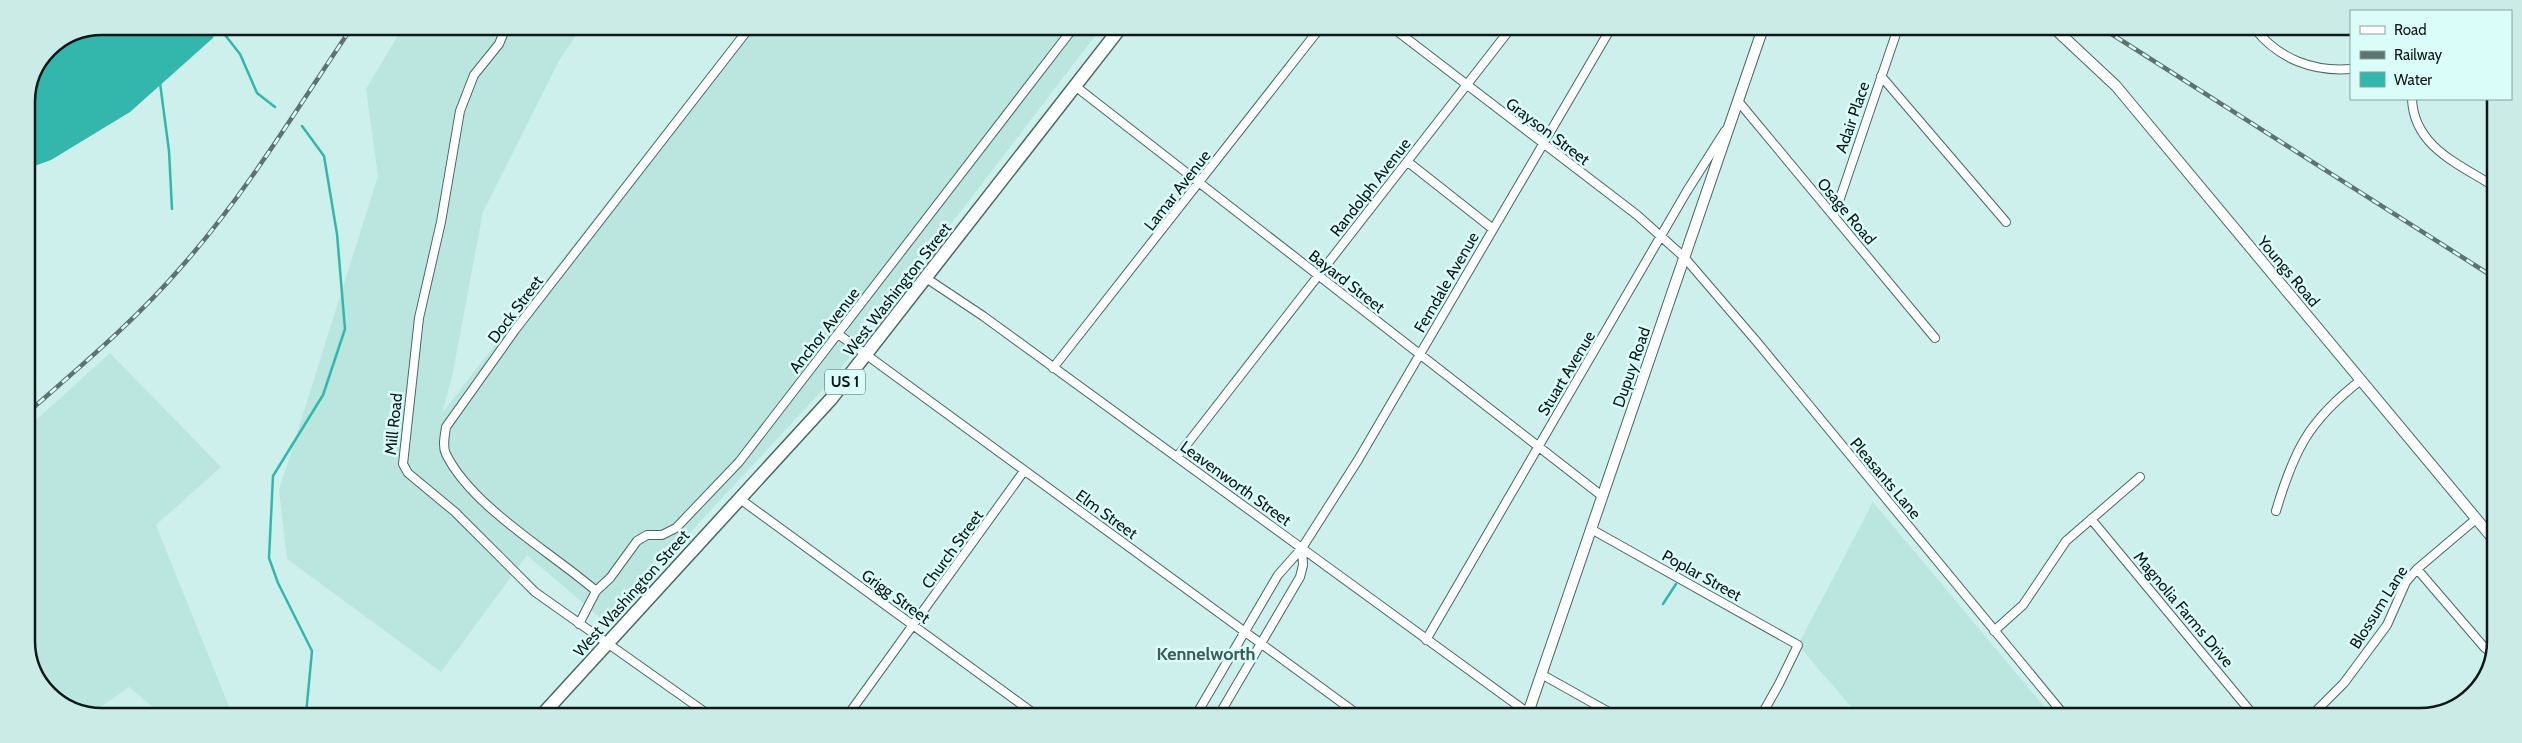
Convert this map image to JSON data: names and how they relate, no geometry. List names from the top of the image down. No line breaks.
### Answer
{"streets":{"main road":["West Washington Street","US 1"],"street":["Adair Place","Grayson Street","Randolph Avenue","Lamar Avenue","Osage Road","Youngs Road","Bayard Street","Ferndale Avenue","Dock Street","Anchor Avenue","Dupuy Road","Stuart Avenue","Mill Road","Pleasants Lane","Leavenworth Street","Elm Street","Church Street","Poplar Street","Grigg Street","Blossum Lane","Magnolia Farms Drive"]},"crossings":[["Adair Place","Osage Road"],["Grayson Street","Randolph Avenue"],["Grayson Street","Ferndale Avenue"],["Grayson Street","Dupuy Road"],["Grayson Street","Stuart Avenue"],["Grayson Street","Pleasants Lane"],["Randolph Avenue","Bayard Street"],["Randolph Avenue","Leavenworth Street"],["Lamar Avenue","Bayard Street"],["Lamar Avenue","Leavenworth Street"],["Osage Road","Dupuy Road"],["Youngs Road","Blossum Lane"],["Bayard Street","Ferndale Avenue"],["Bayard Street","West Washington Street"],["Bayard Street","Dupuy Road"],["Bayard Street","Stuart Avenue"],["Ferndale Avenue","Leavenworth Street"],["Ferndale Avenue","Elm Street"],["West Washington Street","Mill Road"],["West Washington Street","Leavenworth Street"],["West Washington Street","Elm Street"],["West Washington Street","Grigg Street"],["Dock Street","Anchor Avenue"],["Anchor Avenue","Mill Road"],["Anchor Avenue","Elm Street"],["Dupuy Road","Stuart Avenue"],["Dupuy Road","Pleasants Lane"],["Dupuy Road","Poplar Street"],["Stuart Avenue","Leavenworth Street"],["Elm Street","Church Street"],["Church Street","Grigg Street"]],"districts":["Kennelworth"],"legend":["Road","Railway","Water"]}
